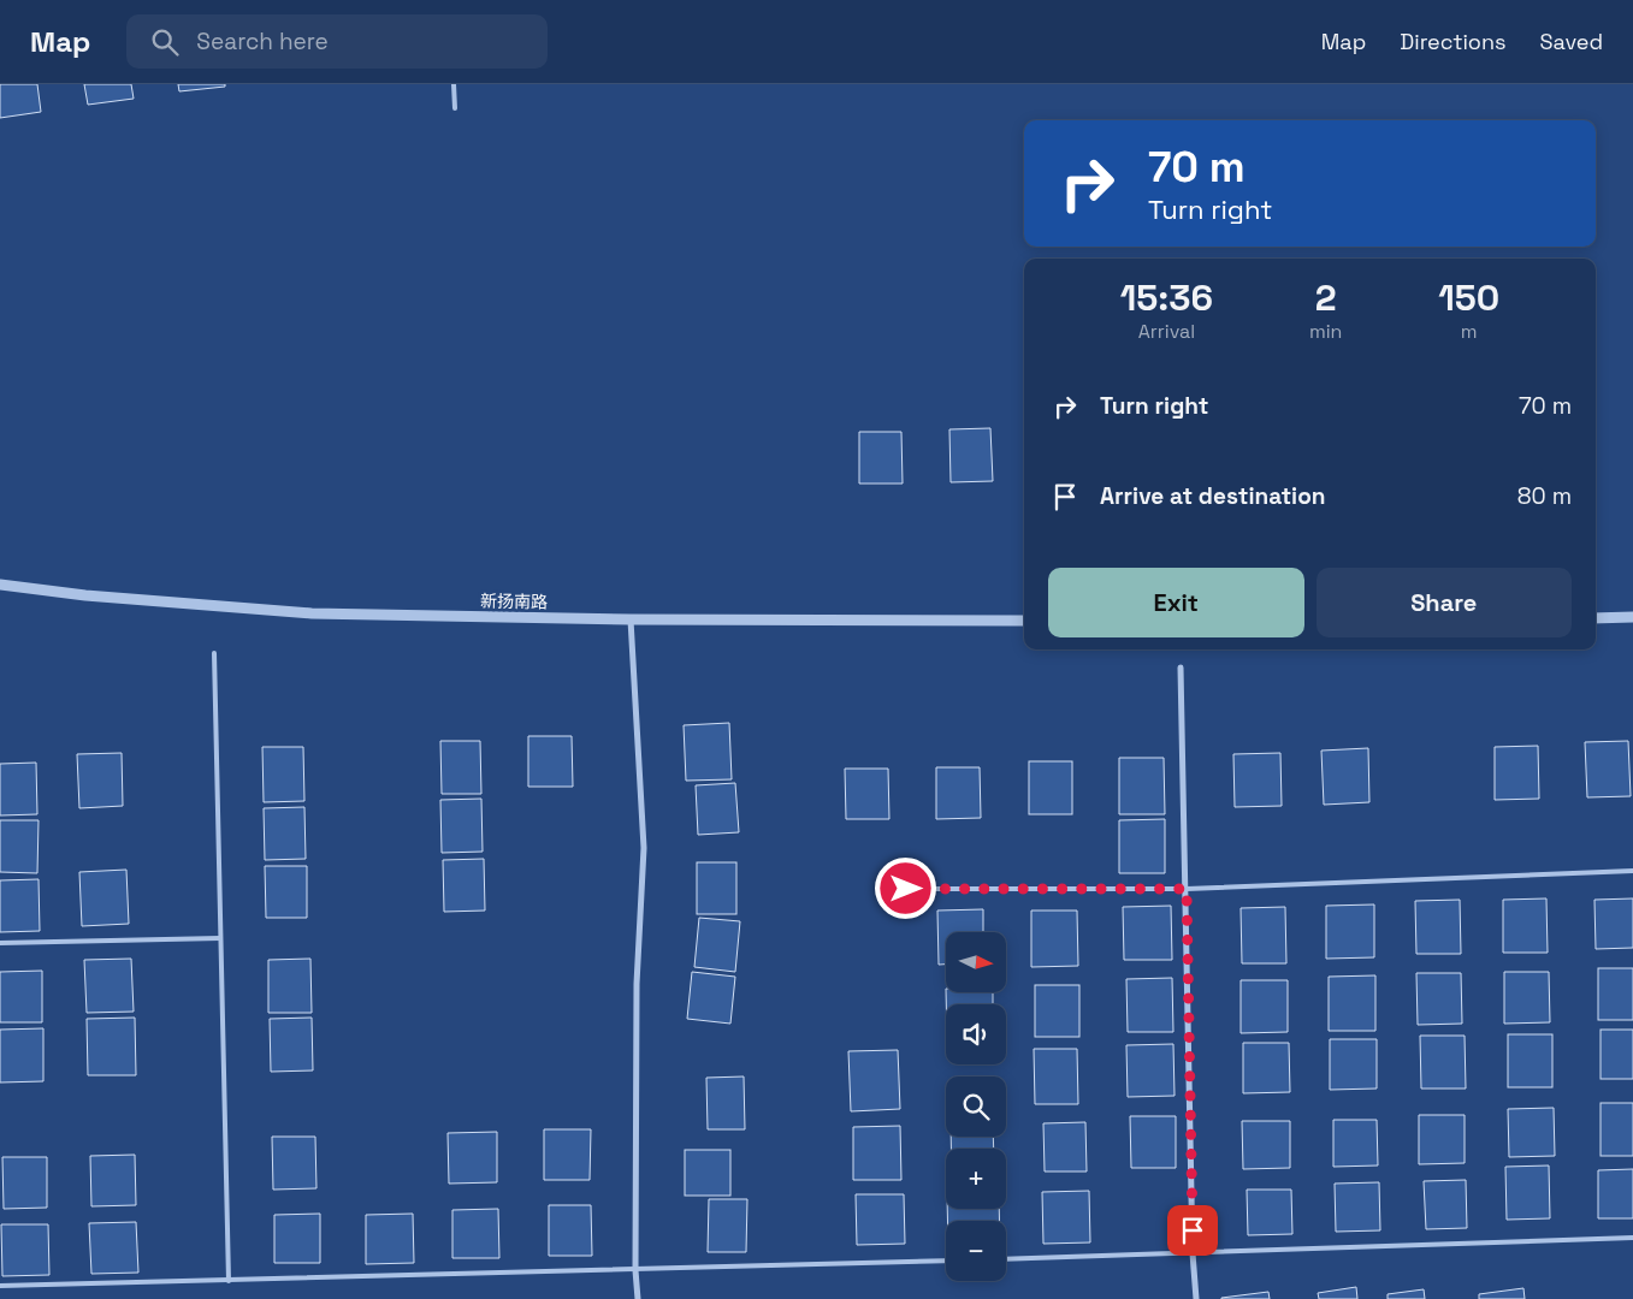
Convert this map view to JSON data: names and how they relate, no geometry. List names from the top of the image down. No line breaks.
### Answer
{"streets":{"street":["新扬南路"]},"north":"right","page":{"header":"Map","search":"Search here","nav":["Map","Directions","Saved"],"turn":["70 m","Turn right"],"eta":["15:36","Arrival","2","min","150","m"],"list":[{"name":"Turn right","value":"70 m"},{"name":"Arrive at destination","value":"80 m"}],"buttons":["Exit","Share"],"map_buttons":["+","−"]}}
